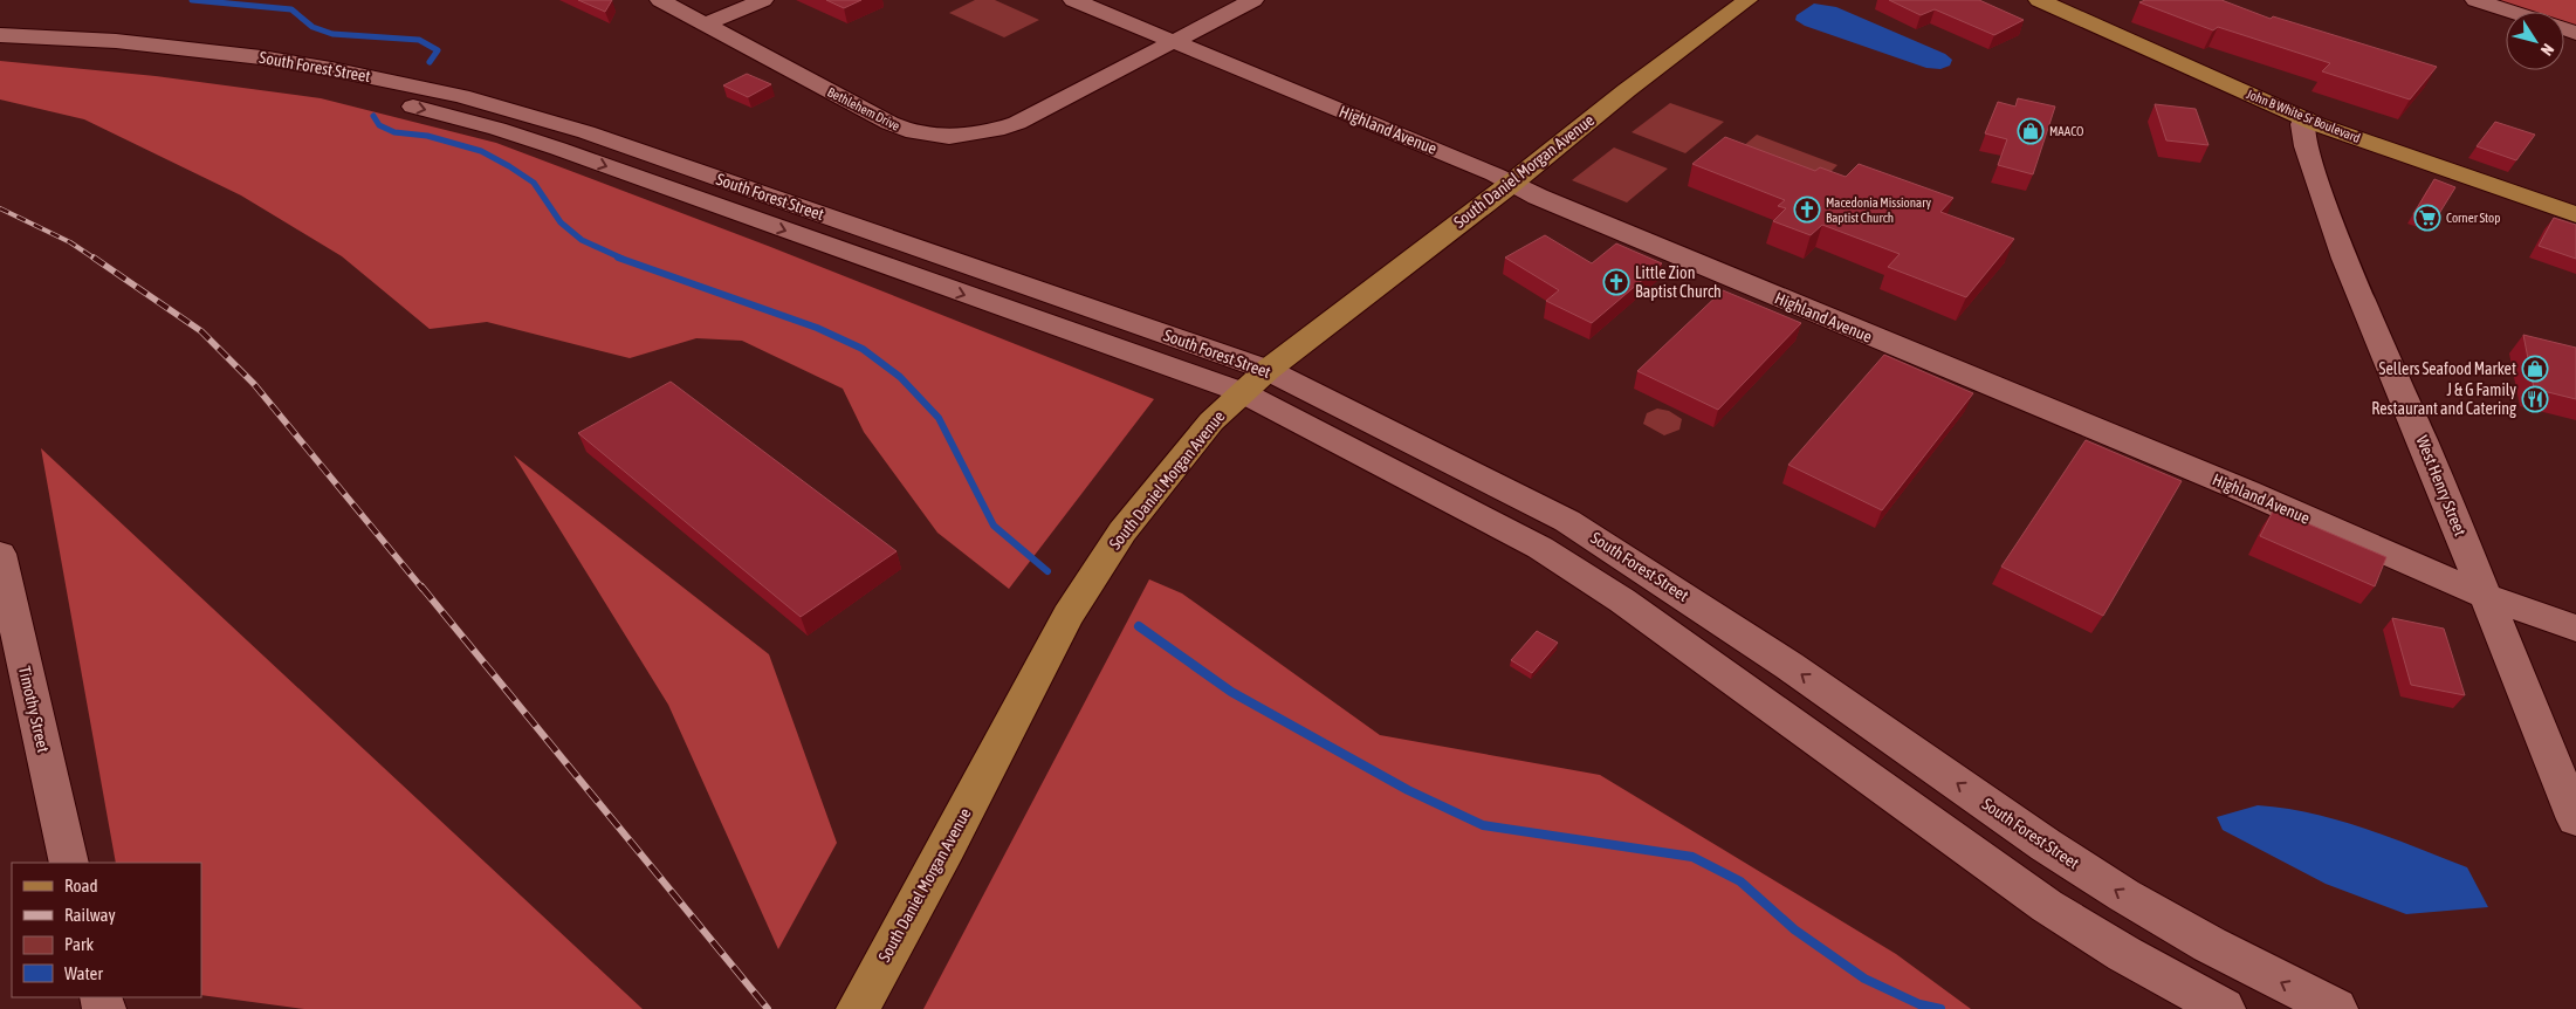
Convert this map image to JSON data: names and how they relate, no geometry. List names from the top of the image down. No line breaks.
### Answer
{"streets":{"main road":["John B White Sr Boulevard","South Daniel Morgan Avenue"],"street":["South Forest Street","Bethlehem Drive","Highland Avenue","West Henry Street","Timothy Street"]},"crossings":[["South Forest Street","South Daniel Morgan Avenue"],["Bethlehem Drive","Highland Avenue"],["John B White Sr Boulevard","West Henry Street"],["Highland Avenue","South Daniel Morgan Avenue"],["Highland Avenue","West Henry Street"]],"places":{"shop":["MAACO","Sellers Seafood Market"],"church":["Macedonia Missionary Baptist Church","Little Zion Baptist Church"],"supermarket":["Corner Stop"],"restaurant":["J & G Family Restaurant and Catering"]},"legend":["Road","Railway","Park","Water"],"north":"bottom right"}
